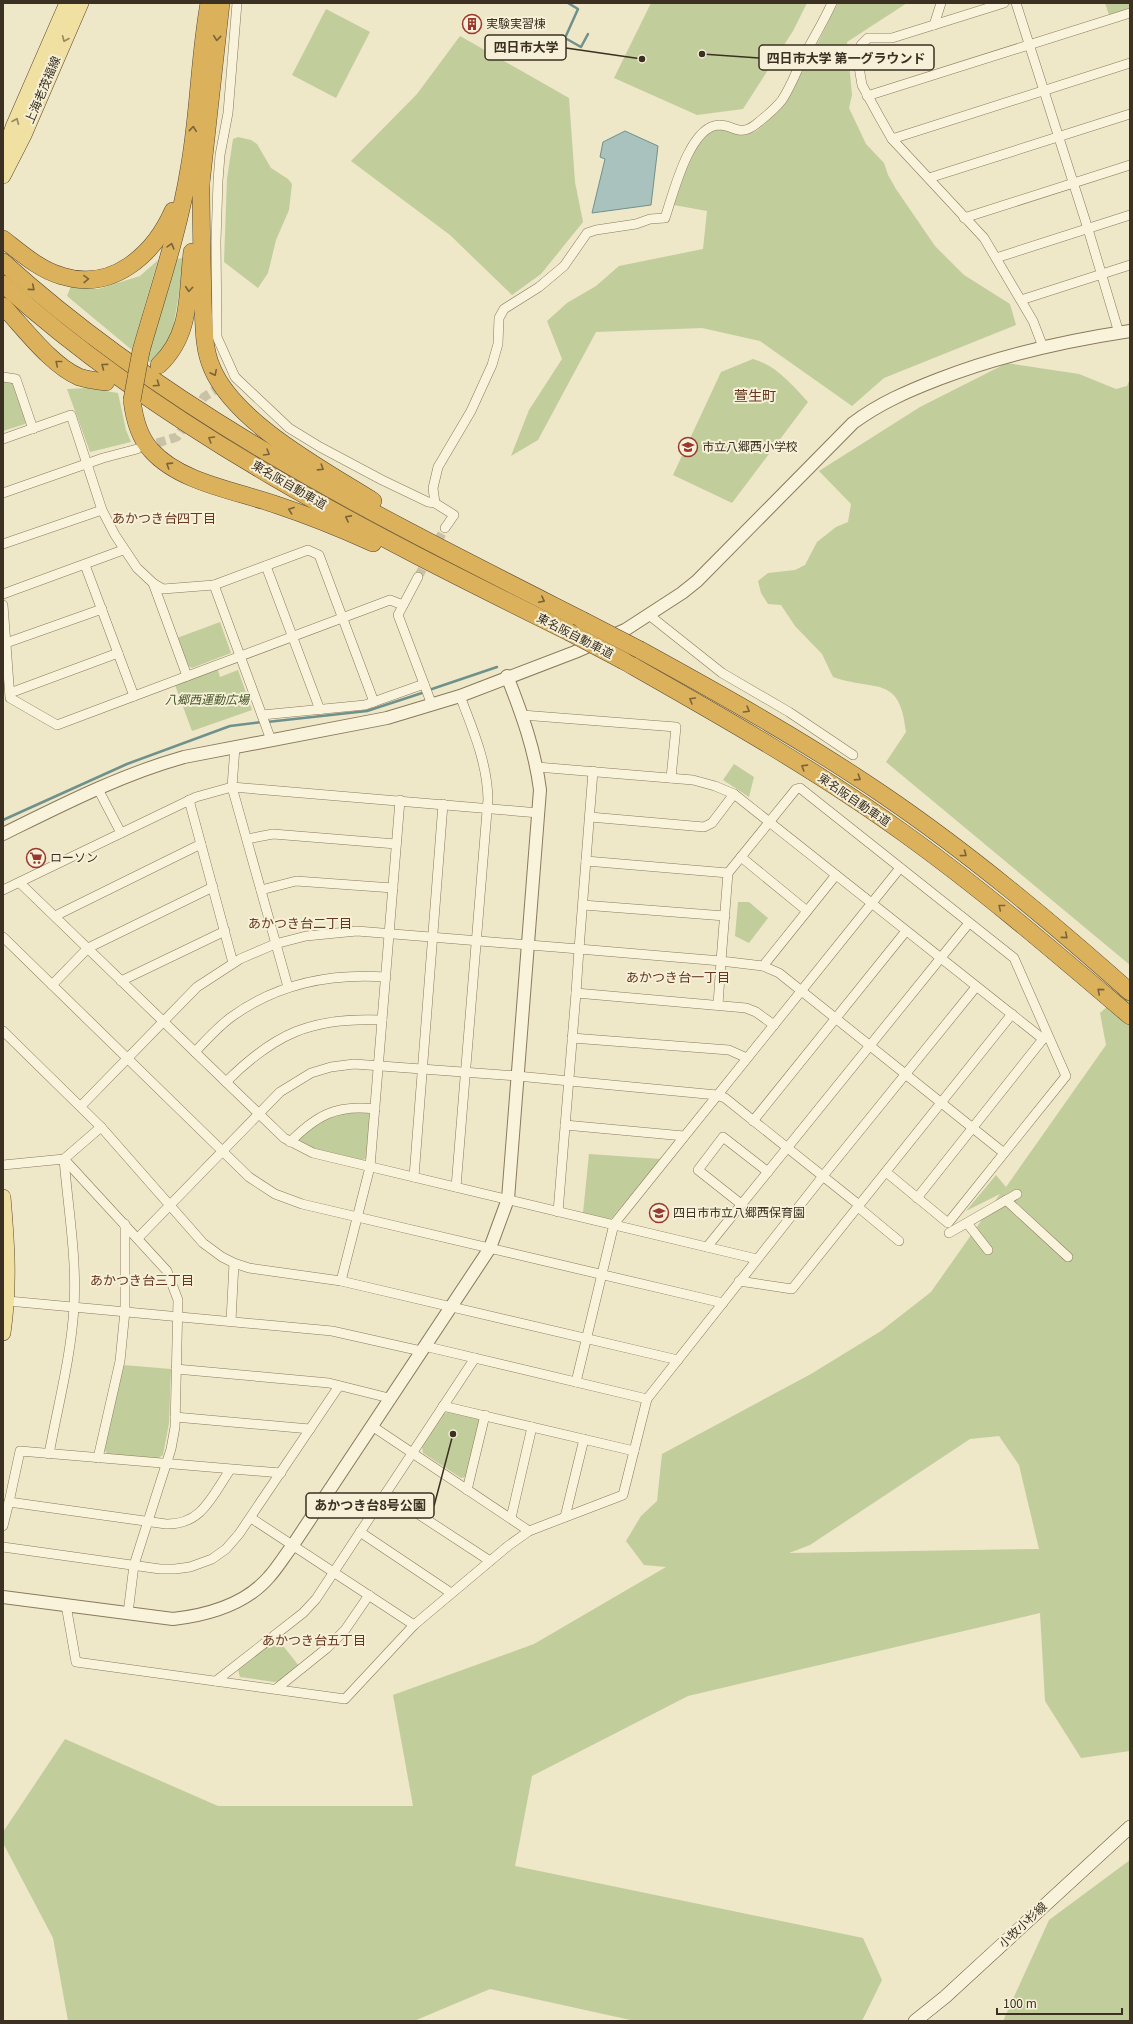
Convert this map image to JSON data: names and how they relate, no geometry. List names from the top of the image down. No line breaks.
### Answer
{"streets":{"highway":["東名阪自動車道"],"main road":["上海老茂福線","小牧小杉線"]},"districts":["萱生町","あかつき台四丁目","あかつき台二丁目","あかつき台一丁目","あかつき台三丁目","あかつき台五丁目"],"parks":["八郷西運動広場"],"places":{"building":["実験実習棟"],"other":["四日市大学 第一グラウンド","四日市大学","あかつき台8号公園"],"school or university":["市立八郷西小学校","四日市市立八郷西保育園"],"supermarket":["ローソン"]},"scale_bar":"100 m"}
